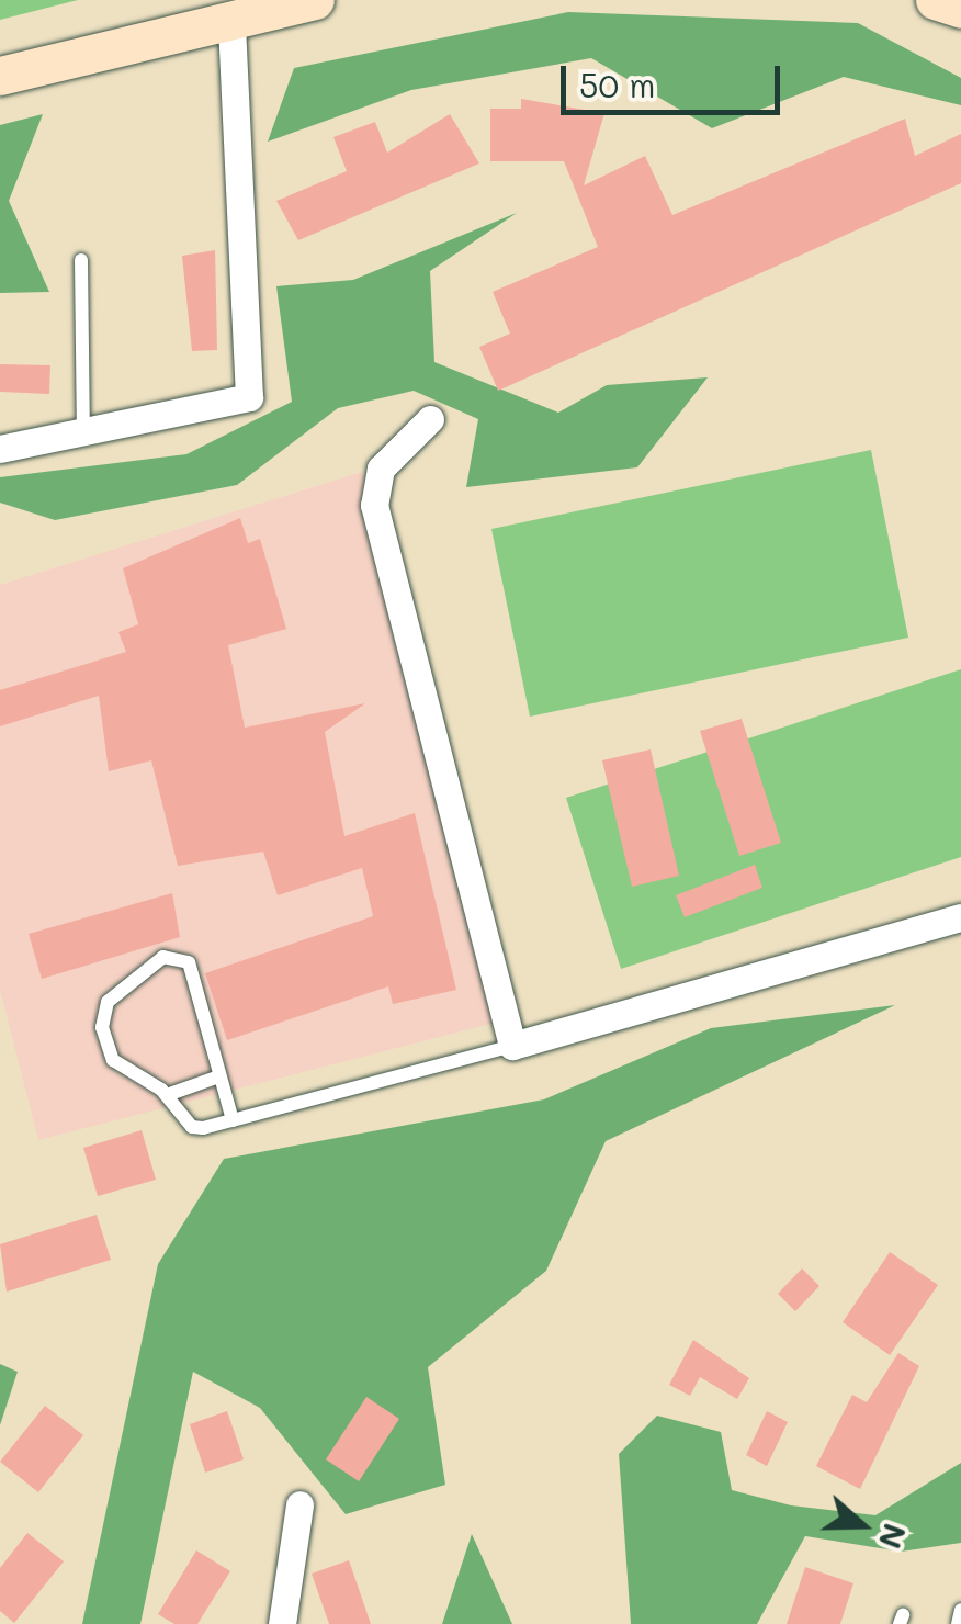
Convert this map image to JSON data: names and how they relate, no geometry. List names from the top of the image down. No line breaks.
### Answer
{"scale_bar":"50 m","north":"right"}
